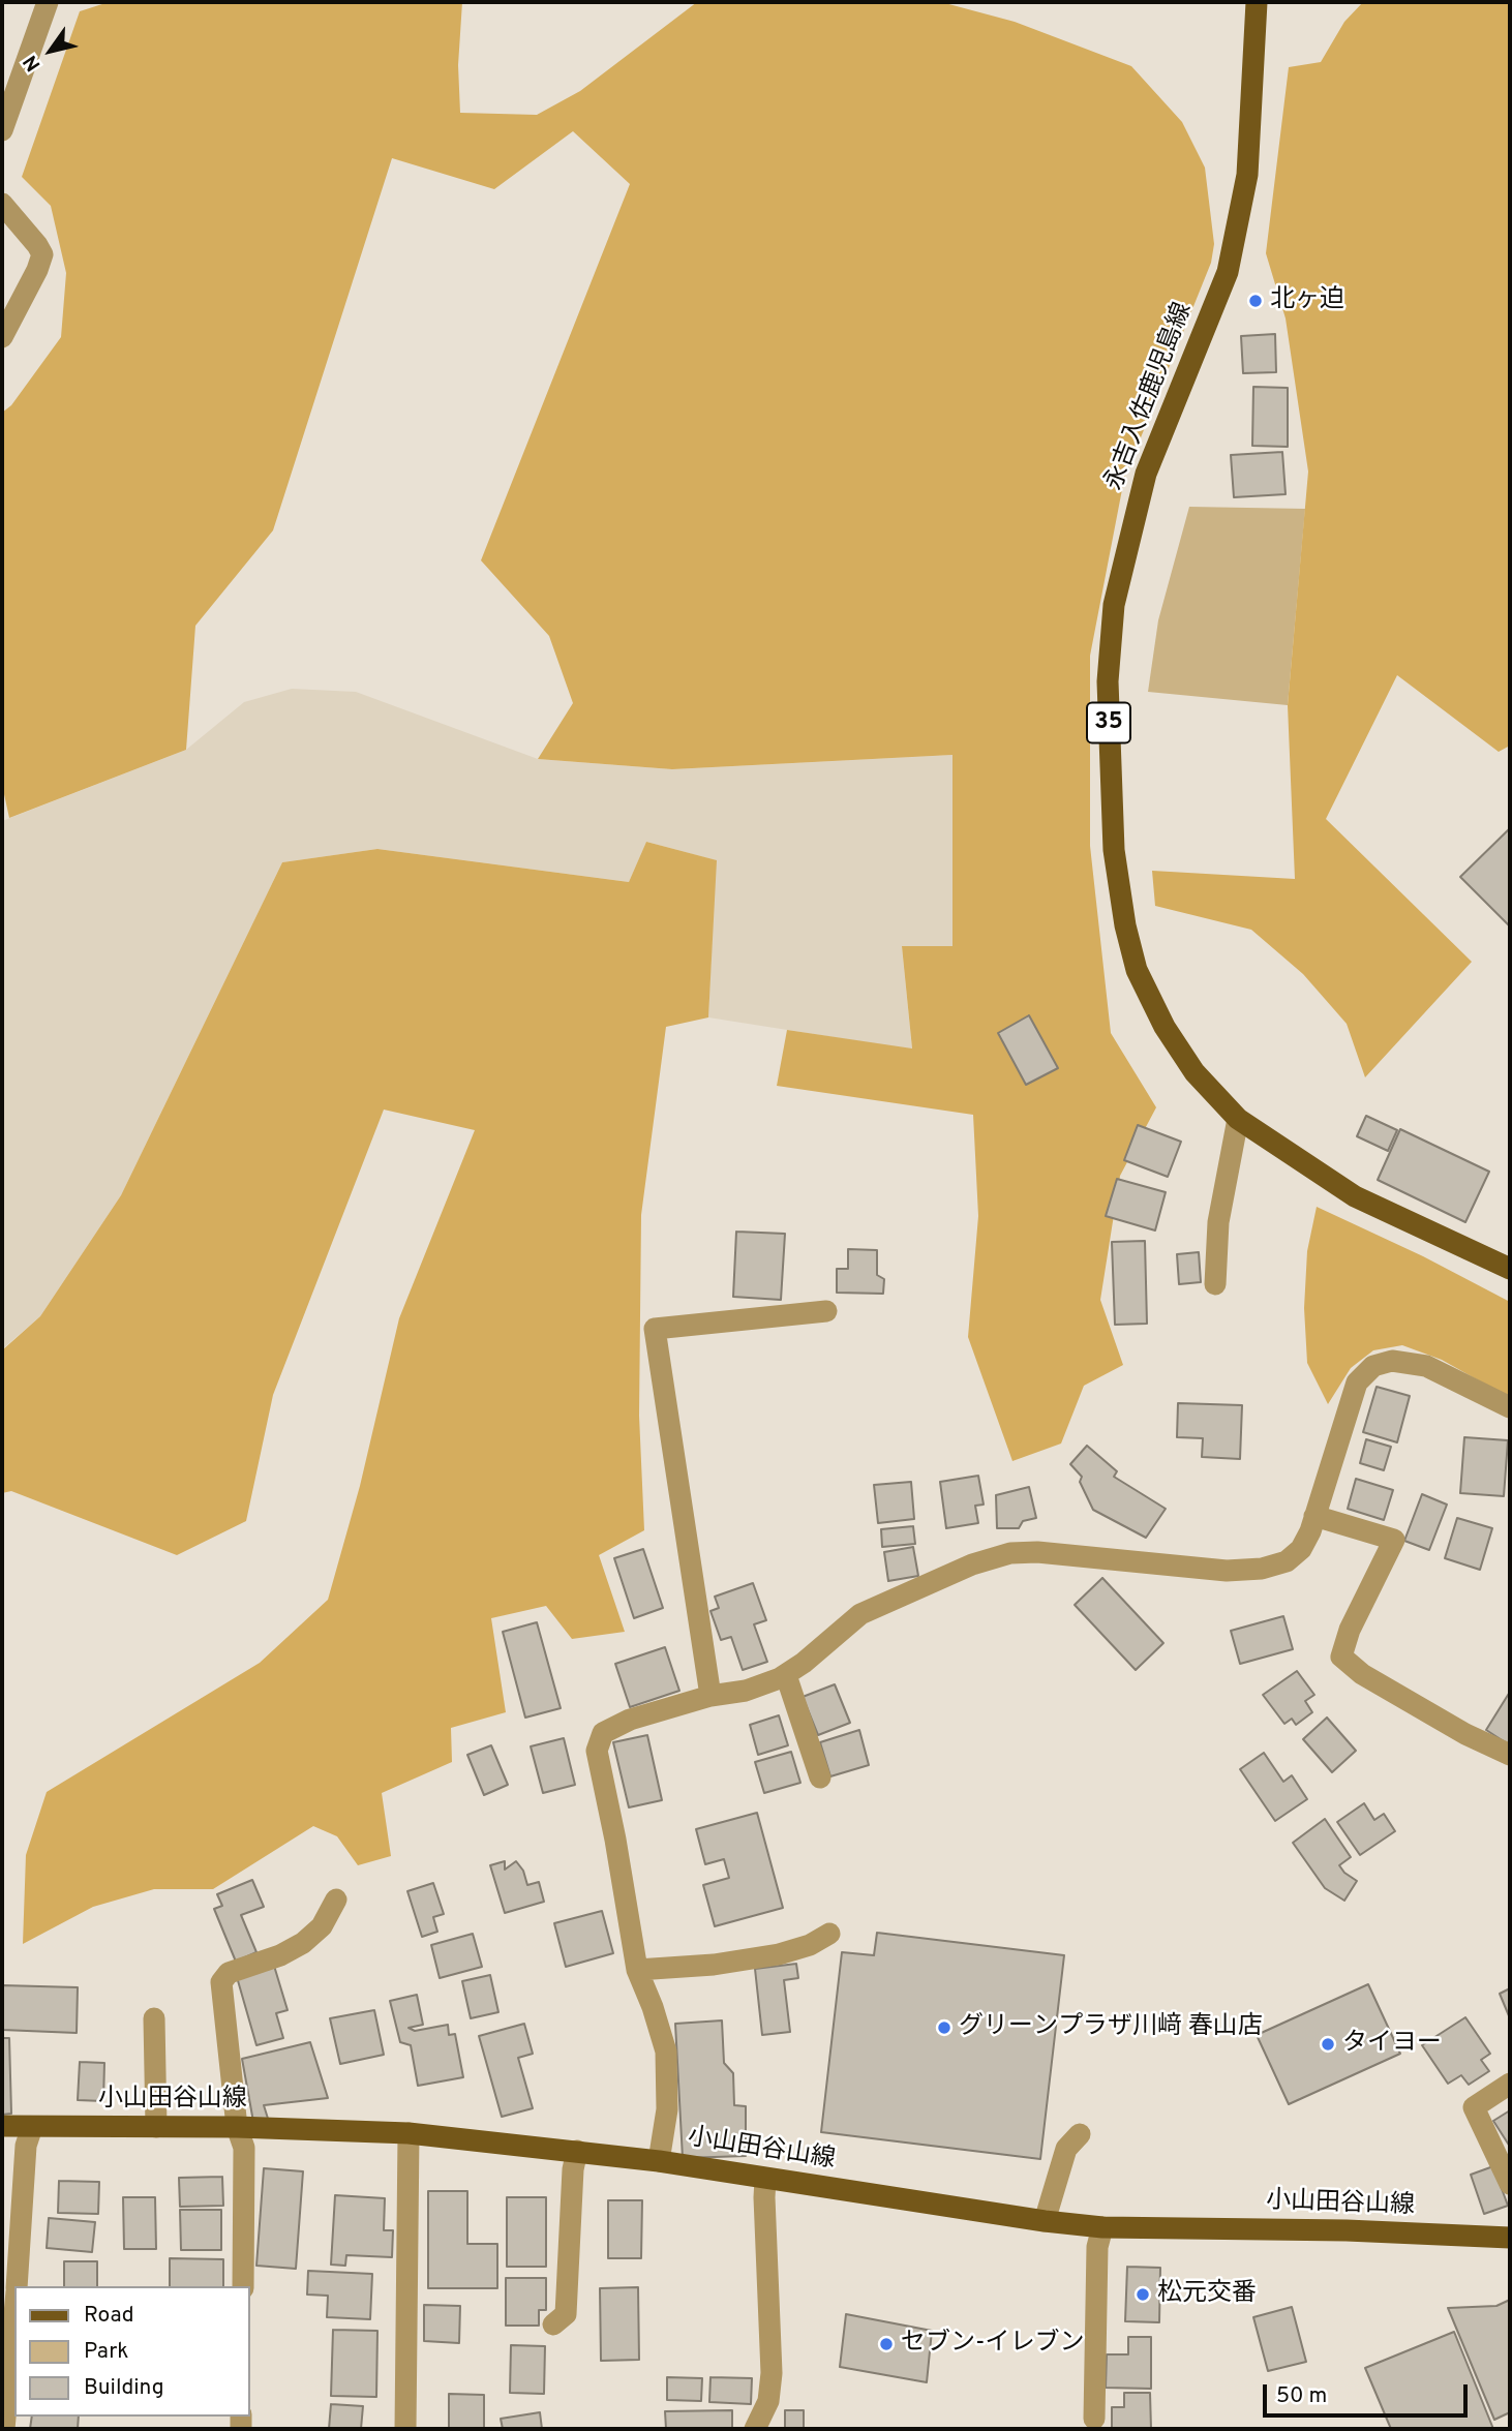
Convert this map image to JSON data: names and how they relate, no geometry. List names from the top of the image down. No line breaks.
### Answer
{"streets":{"main road":["永吉入佐鹿児島線","35","小山田谷山線"]},"places":["北ヶ迫","グリーンプラザ川﨑 春山店","タイヨー","松元交番","セブン-イレブン"],"legend":["Road","Park","Building"],"scale_bar":"50 m","north":"bottom left"}
